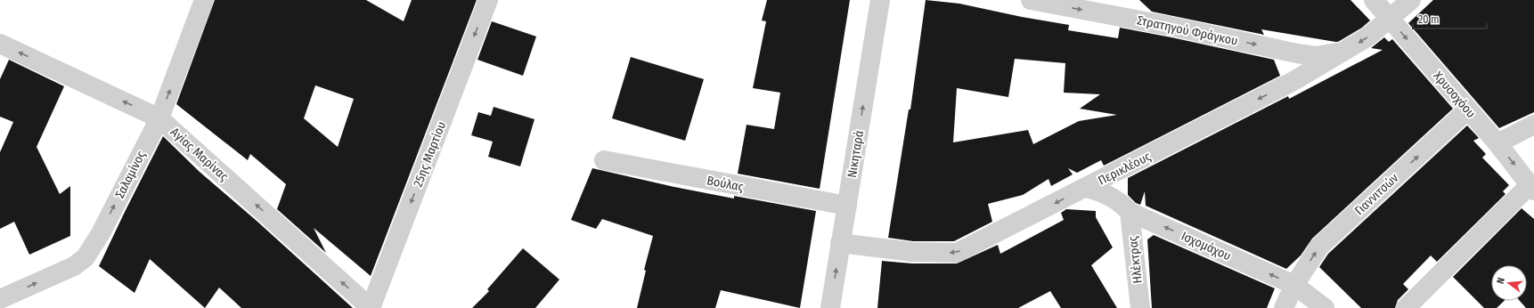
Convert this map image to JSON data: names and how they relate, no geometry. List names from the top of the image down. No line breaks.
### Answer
{"streets":{"street":["Στρατηγού Φράγκου","Χρυσοχόου","Αγίας Μαρίνας","25ης Μαρτίου","Νικηταρά","Περικλέους","Σαλαμίνος","Βούλας","Γιαννιτσών","Ισχομάχου","Ηλέκτρας"]},"crossings":[["Στρατηγού Φράγκου","Περικλέους"],["Χρυσοχόου","Περικλέους"],["Χρυσοχόου","Γιαννιτσών"],["Αγίας Μαρίνας","25ης Μαρτίου"],["Αγίας Μαρίνας","Σαλαμίνος"],["Νικηταρά","Περικλέους"],["Νικηταρά","Βούλας"],["Περικλέους","Ισχομάχου"],["Γιαννιτσών","Ισχομάχου"],["Ισχομάχου","Ηλέκτρας"]],"one_way":["Στρατηγού Φράγκου","Χρυσοχόου","Αγίας Μαρίνας","25ης Μαρτίου","Νικηταρά","Περικλέους","Σαλαμίνος","Ισχομάχου"],"scale_bar":"20 m","north":"left"}
